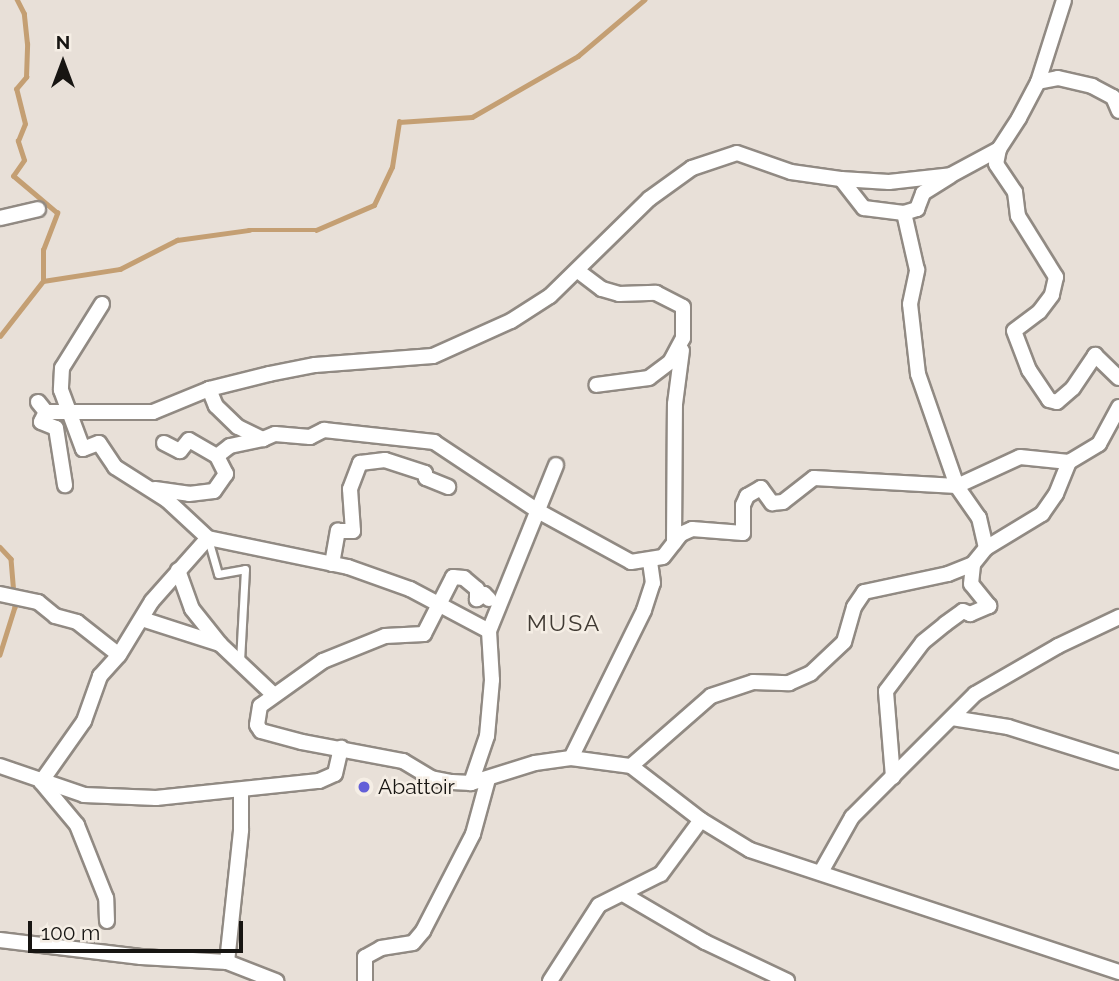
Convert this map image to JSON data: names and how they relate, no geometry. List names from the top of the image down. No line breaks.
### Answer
{"districts":["MUSA"],"places":["Abattoir"],"scale_bar":"100 m","north":"top"}
